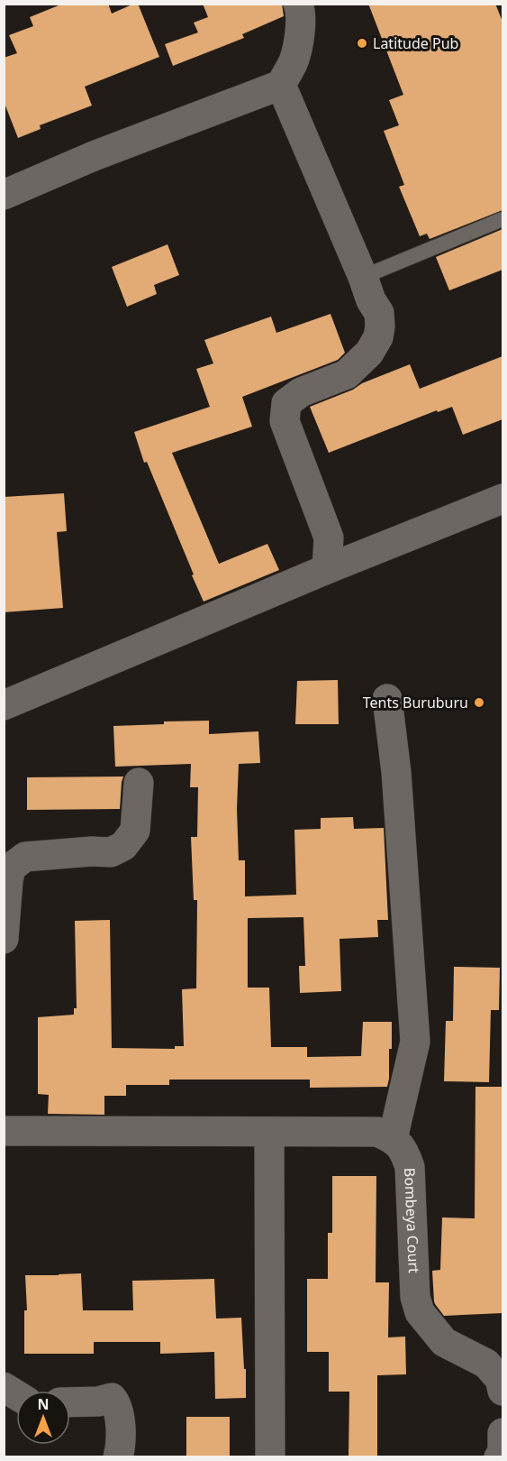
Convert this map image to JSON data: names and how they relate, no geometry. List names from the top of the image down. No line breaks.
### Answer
{"streets":{"street":["Bombeya Court"]},"places":["Latitude Pub","Tents Buruburu"],"north":"top"}
